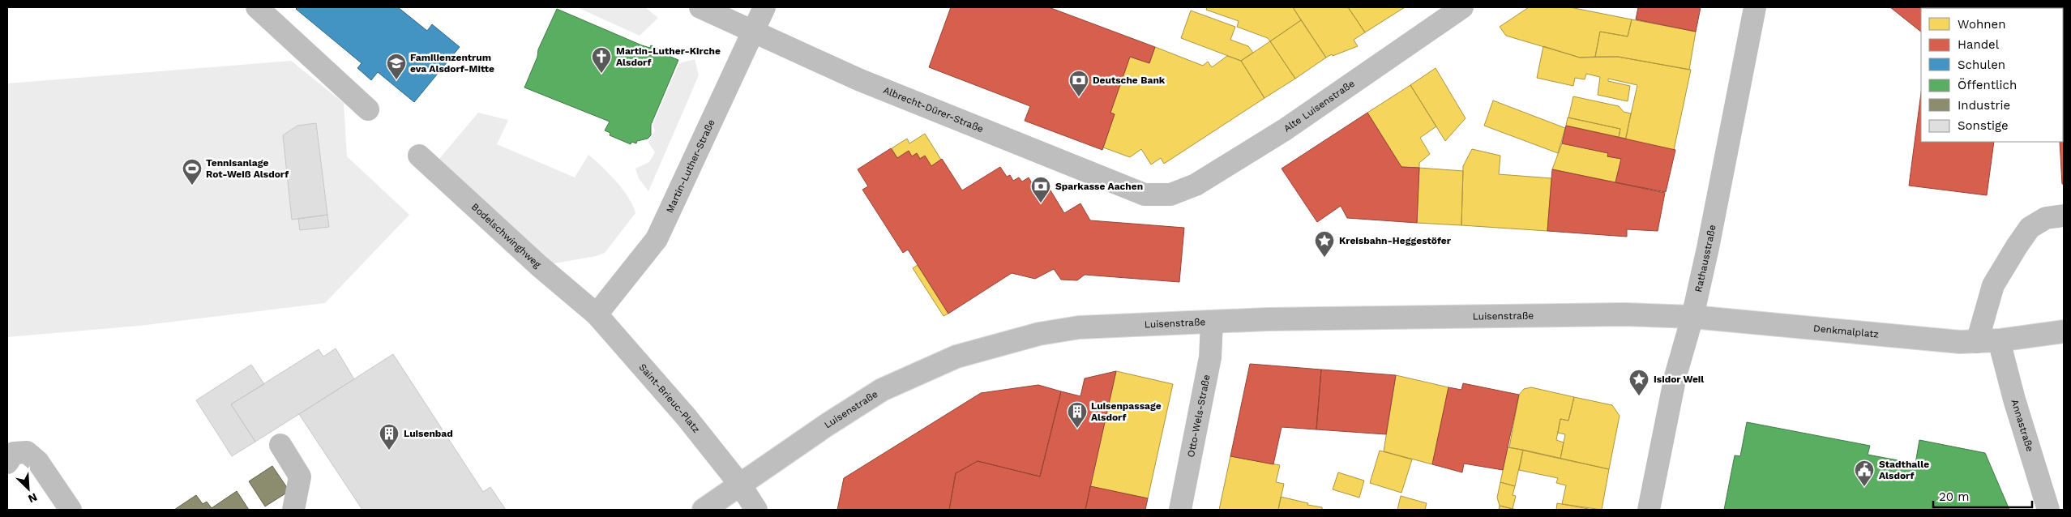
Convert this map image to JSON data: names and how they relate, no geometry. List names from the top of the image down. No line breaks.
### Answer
{"streets":{"street":["Alte Luisenstraße","Albrecht-Dürer-Straße","Martin-Luther-Straße","Bodelschwinghweg","Rathausstraße","Luisenstraße","Denkmalplatz","Saint-Brieuc-Platz","Otto-Wels-Straße","Annastraße"]},"crossings":[["Alte Luisenstraße","Albrecht-Dürer-Straße"],["Albrecht-Dürer-Straße","Martin-Luther-Straße"],["Martin-Luther-Straße","Bodelschwinghweg"],["Martin-Luther-Straße","Saint-Brieuc-Platz"],["Bodelschwinghweg","Saint-Brieuc-Platz"],["Rathausstraße","Luisenstraße"],["Rathausstraße","Denkmalplatz"],["Luisenstraße","Denkmalplatz"],["Luisenstraße","Saint-Brieuc-Platz"],["Luisenstraße","Otto-Wels-Straße"],["Denkmalplatz","Annastraße"]],"places":{"church":["Martin-Luther-Kirche Alsdorf"],"school or university":["Familienzentrum eva Alsdorf-Mitte"],"bank":["Deutsche Bank","Sparkasse Aachen"],"sports":["Tennisanlage Rot-Weiß Alsdorf"],"place":["Kreisbahn-Heggestöfer","Isidor Weil"],"building":["Luisenpassage Alsdorf","Luisenbad"],"public building":["Stadthalle Alsdorf"]},"legend":["Wohnen","Handel","Schulen","Öffentlich","Industrie","Sonstige"],"scale_bar":"20 m","north":"bottom right"}
